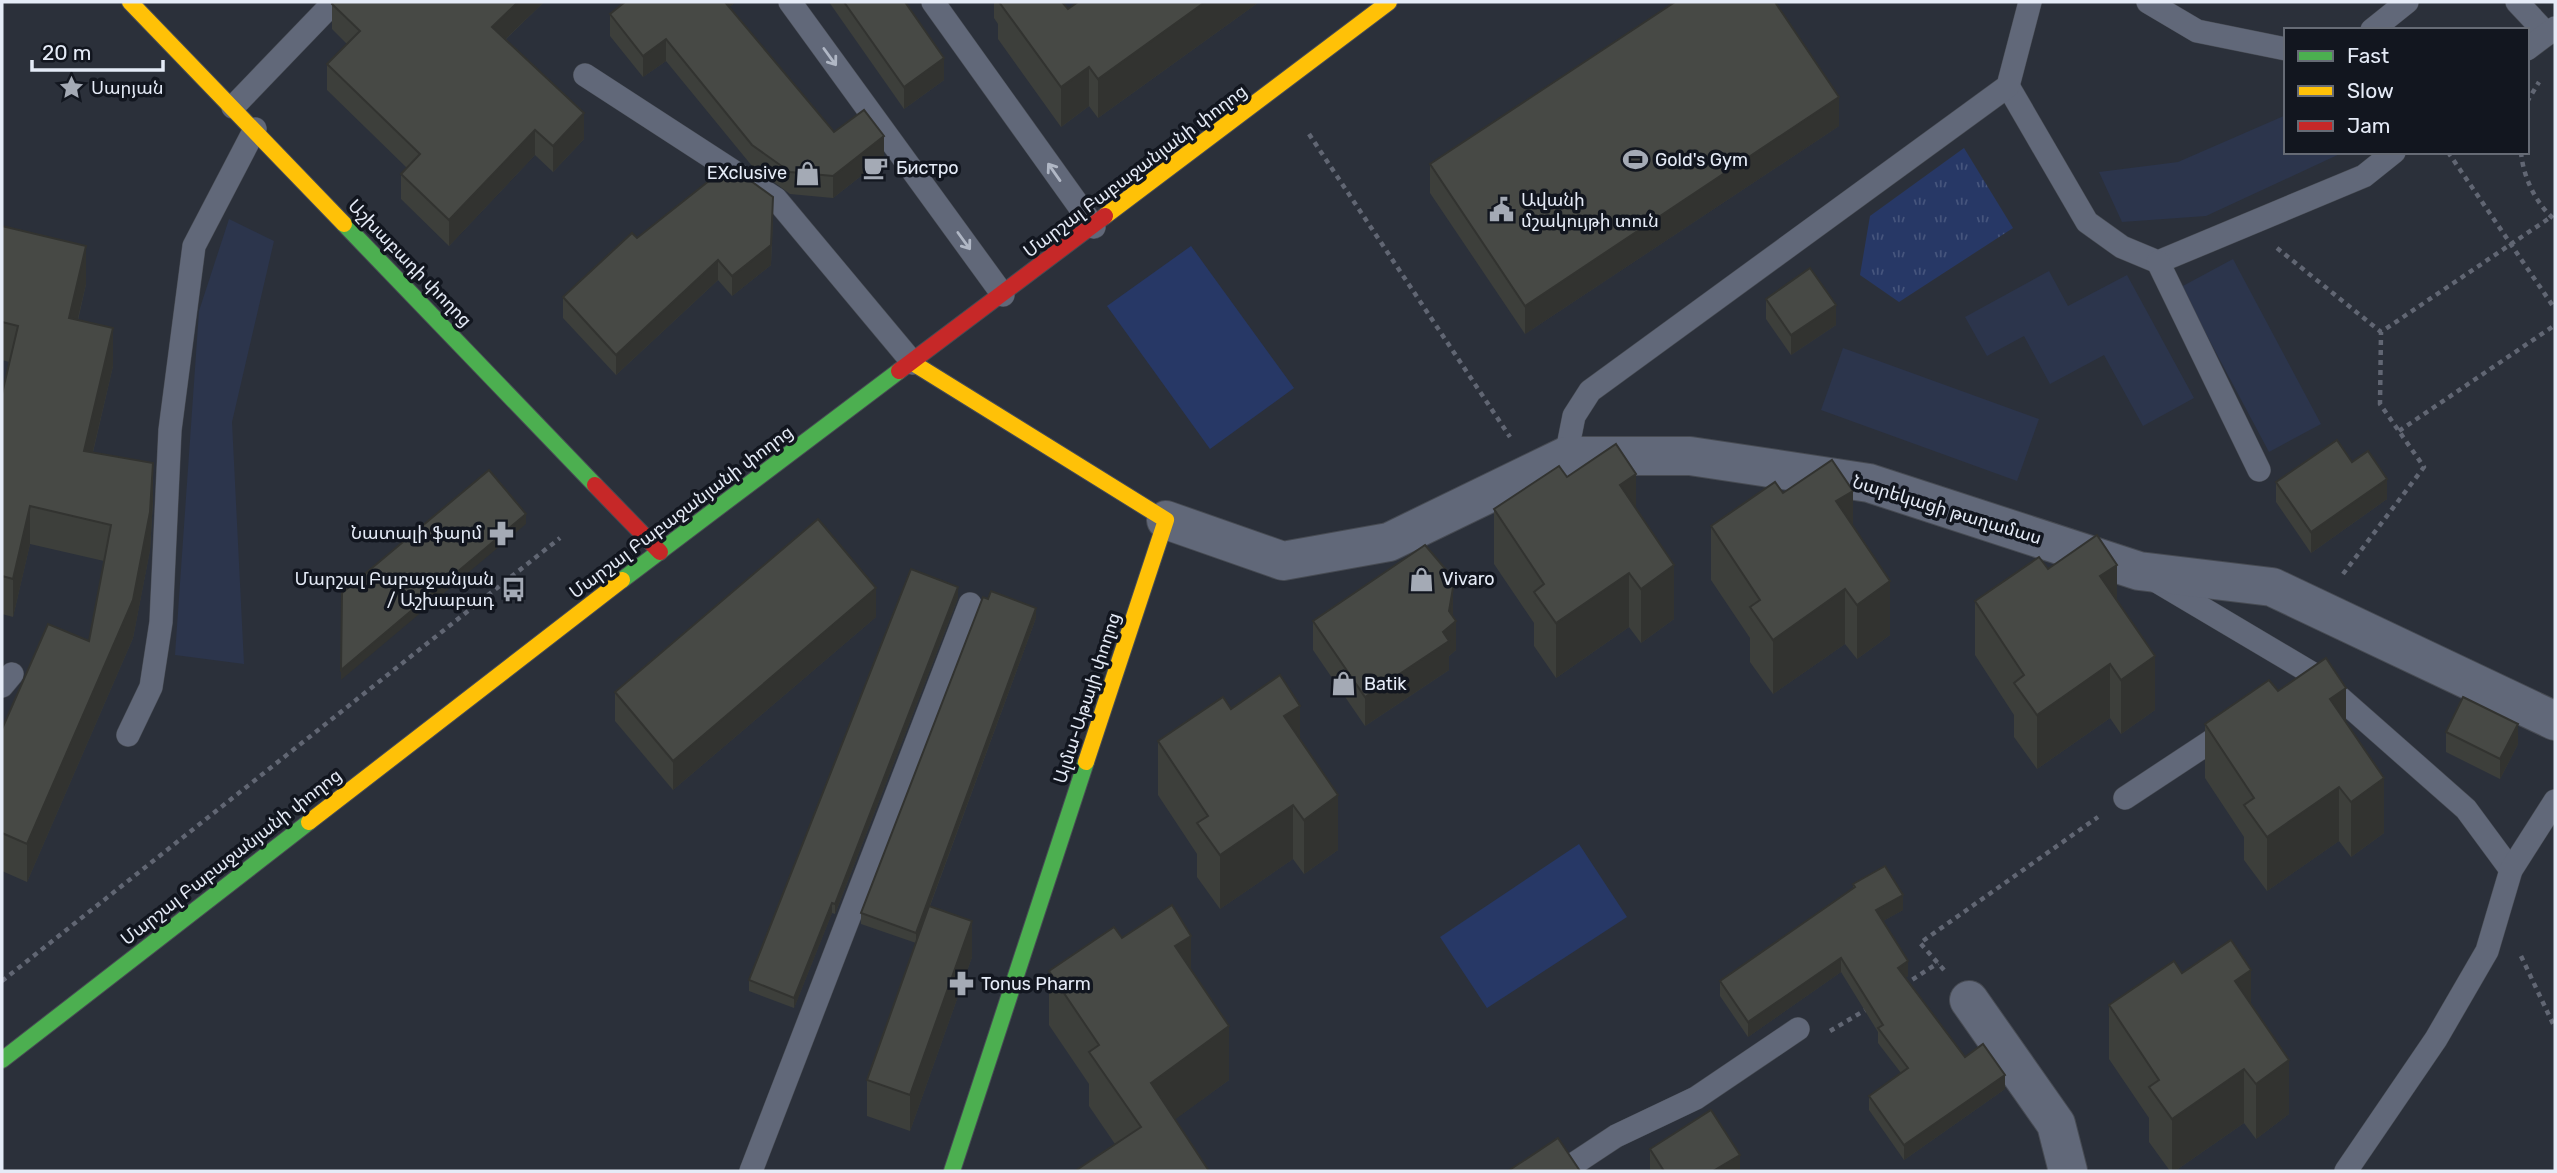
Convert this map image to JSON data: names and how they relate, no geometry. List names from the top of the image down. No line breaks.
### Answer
{"streets":{"street":["Մարշալ Բաբաջանյանի փողոց","Աշխաբադի փողոց","Նարեկացի թաղամաս","Ալմա-Աթայի փողոց"]},"crossings":[["Մարշալ Բաբաջանյանի փողոց","Աշխաբադի փողոց"],["Նարեկացի թաղամաս","Ալմա-Աթայի փողոց"]],"places":{"place":["Սարյան"],"sports":["Gold's Gym"],"cafe":["Бистро"],"shop":["EXclusive","Vivaro","Batik"],"public building":["Ավանի մշակույթի տուն"],"pharmacy":["Նատալի ֆարմ","Tonus Pharm"],"bus stop":["Մարշալ Բաբաջանյան / Աշխաբադ"]},"legend":["Fast","Slow","Jam"],"scale_bar":"20 m"}
